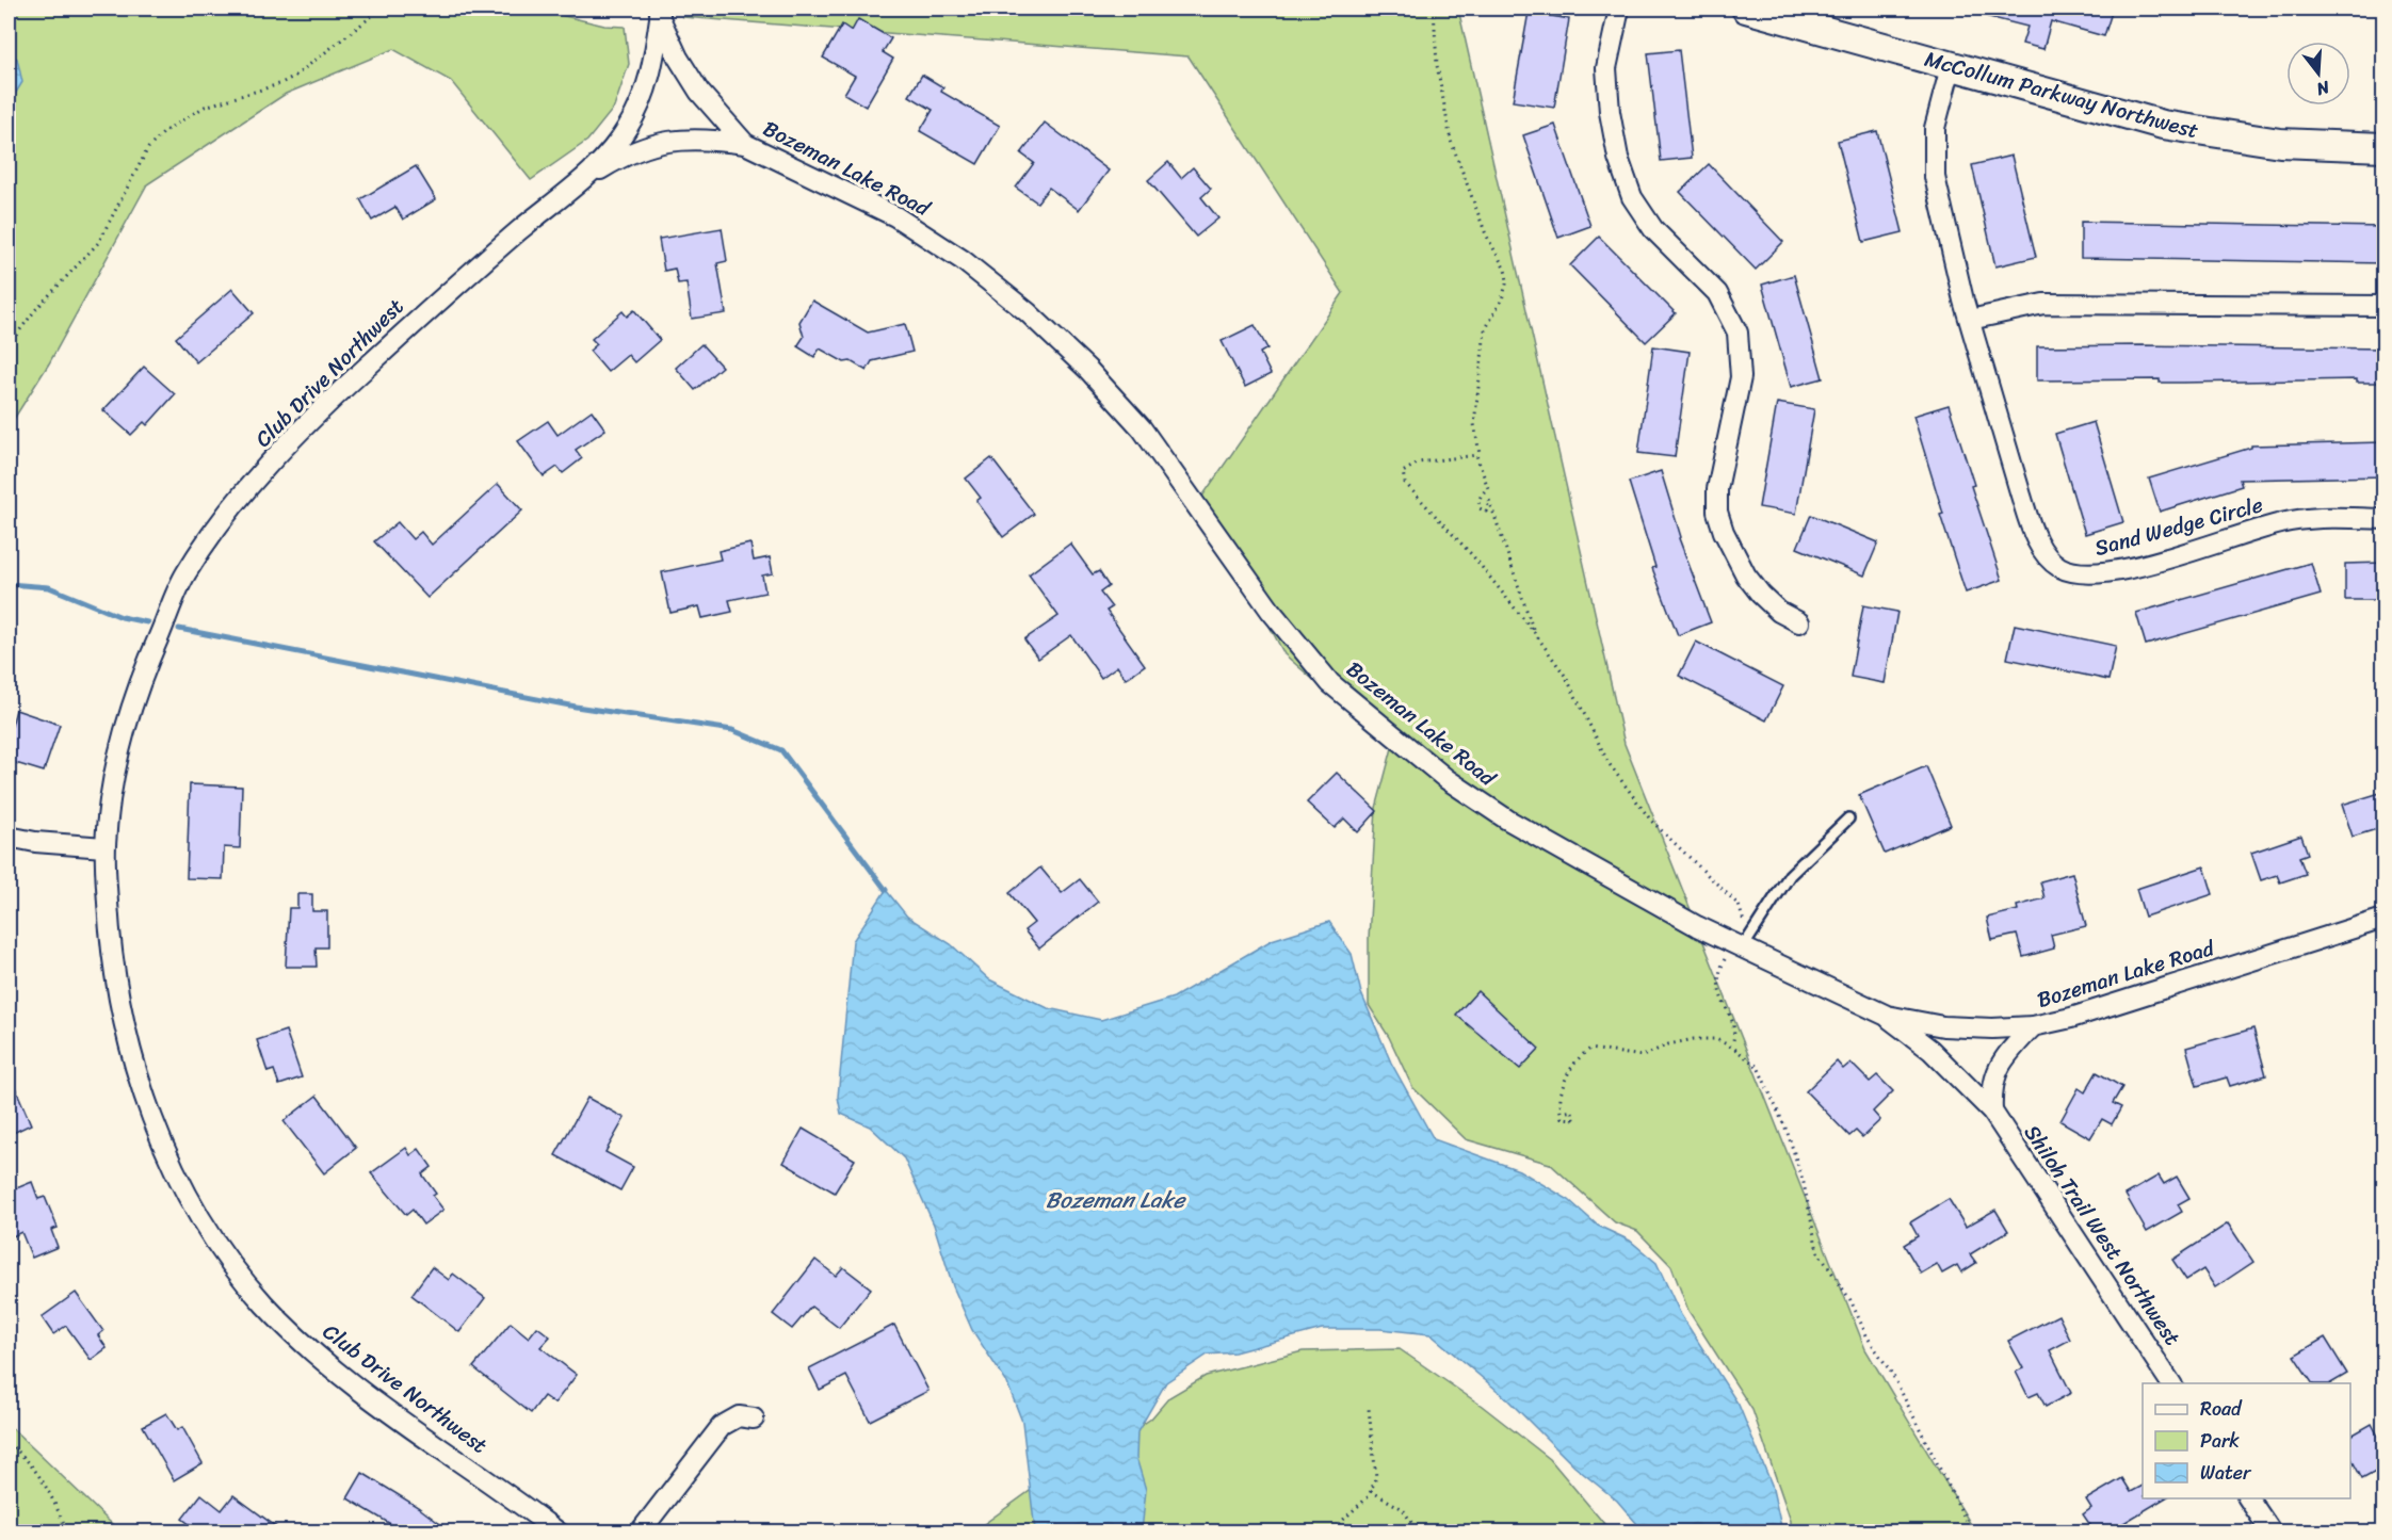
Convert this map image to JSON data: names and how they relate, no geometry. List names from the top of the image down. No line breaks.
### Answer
{"streets":{"street":["McCollum Parkway Northwest","Bozeman Lake Road","Club Drive Northwest","Sand Wedge Circle","Shiloh Trail West Northwest"]},"crossings":[["McCollum Parkway Northwest","Sand Wedge Circle"],["Bozeman Lake Road","Club Drive Northwest"],["Bozeman Lake Road","Shiloh Trail West Northwest"]],"water":["Bozeman Lake"],"legend":["Road","Park","Water"],"north":"bottom"}
